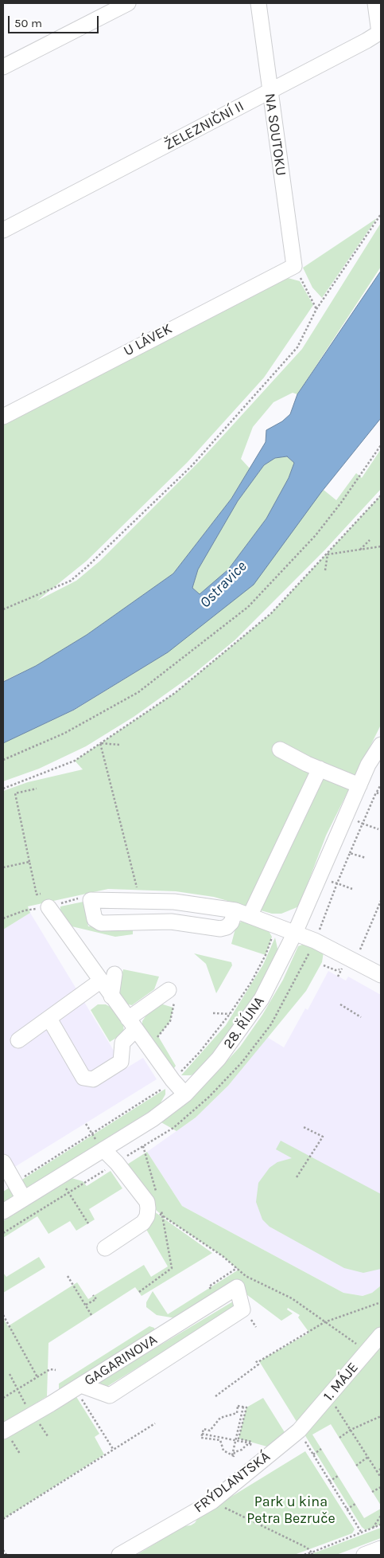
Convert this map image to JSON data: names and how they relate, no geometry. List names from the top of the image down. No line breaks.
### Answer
{"streets":{"street":["ŽELEZNIČNÍ II","NA SOUTOKU","U LÁVEK","28. ŘÍJNA","GAGARINOVA","1. MÁJE","FRÝDLANTSKÁ"]},"crossings":[["ŽELEZNIČNÍ II","NA SOUTOKU"],["NA SOUTOKU","U LÁVEK"],["1. MÁJE","FRÝDLANTSKÁ"]],"water":["Ostravice"],"parks":["Park u kina Petra Bezruče"],"scale_bar":"50 m"}
